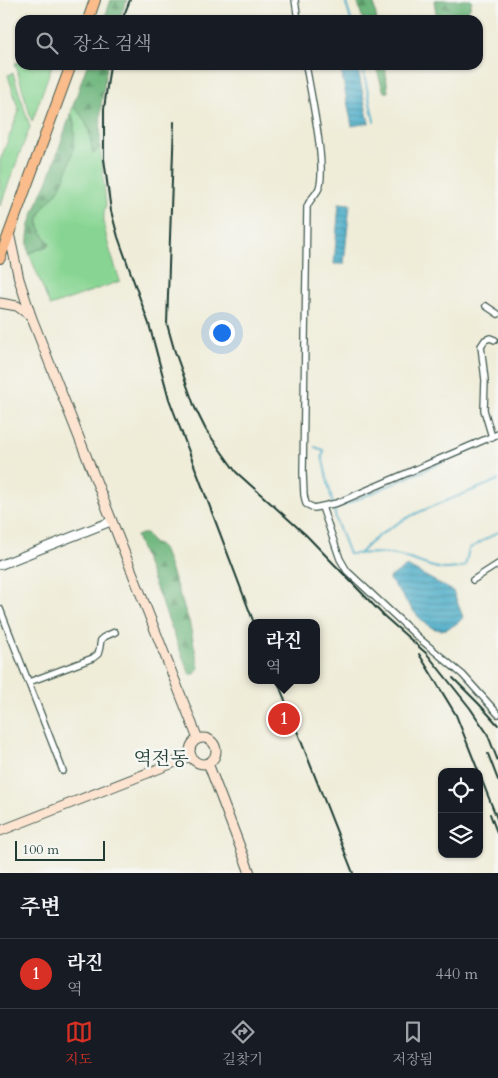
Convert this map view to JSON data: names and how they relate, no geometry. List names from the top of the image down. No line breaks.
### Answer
{"districts":["역전동"],"scale_bar":"100 m","page":{"search":"장소 검색","popup":["라진","역"],"pins":"1","scale":"100 m","heading":"주변","list":[{"mark":"1","name":"라진","note":"역","value":"440 m"}],"nav":["지도","길찾기","저장됨"]}}
